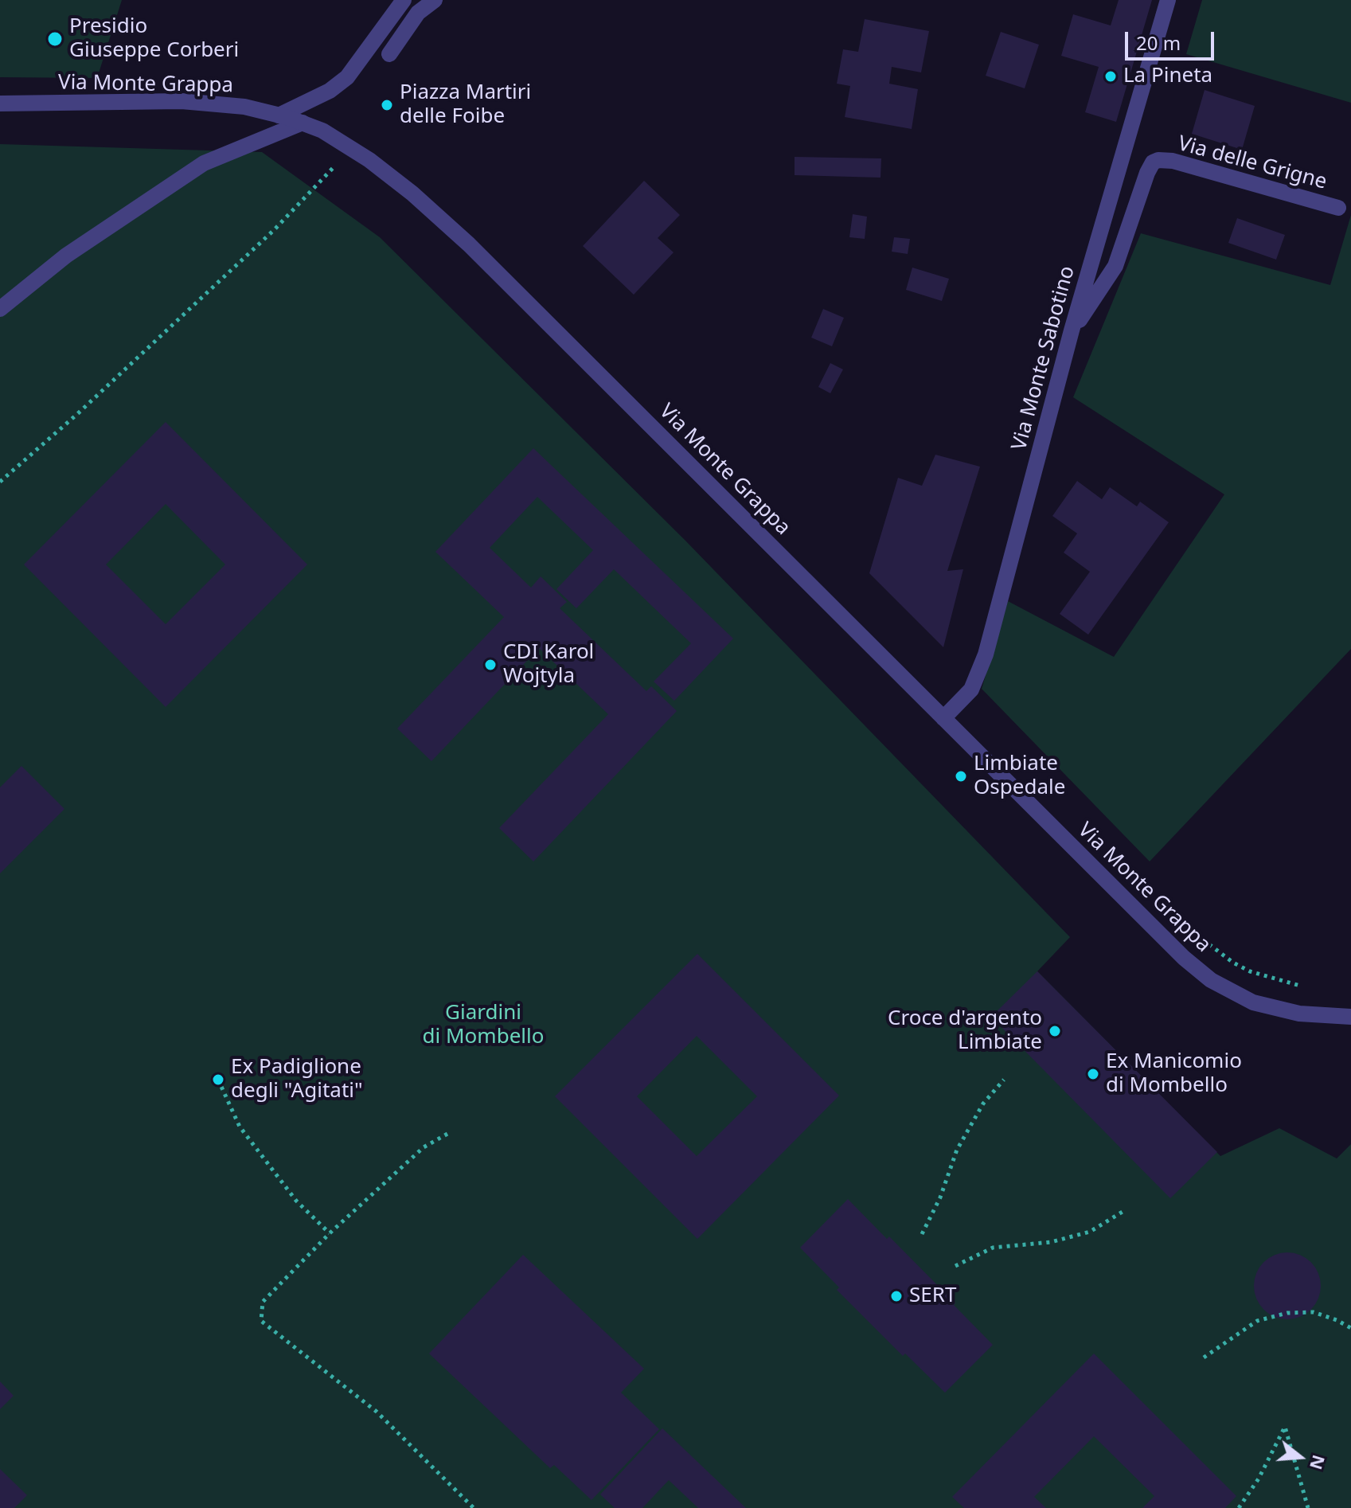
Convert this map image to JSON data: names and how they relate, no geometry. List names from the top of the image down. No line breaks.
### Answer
{"streets":{"street":["Via Monte Grappa","Via delle Grigne","Via Monte Sabotino"]},"crossings":[["Via Monte Grappa","Via Monte Sabotino"],["Via delle Grigne","Via Monte Sabotino"]],"parks":["Giardini di Mombello"],"places":["Presidio Giuseppe Corberi","La Pineta","Piazza Martiri delle Foibe","CDI Karol Wojtyla","Limbiate Ospedale","Croce d'argento Limbiate","Ex Manicomio di Mombello","Ex Padiglione degli \"Agitati\"","SERT"],"scale_bar":"20 m","north":"right"}
